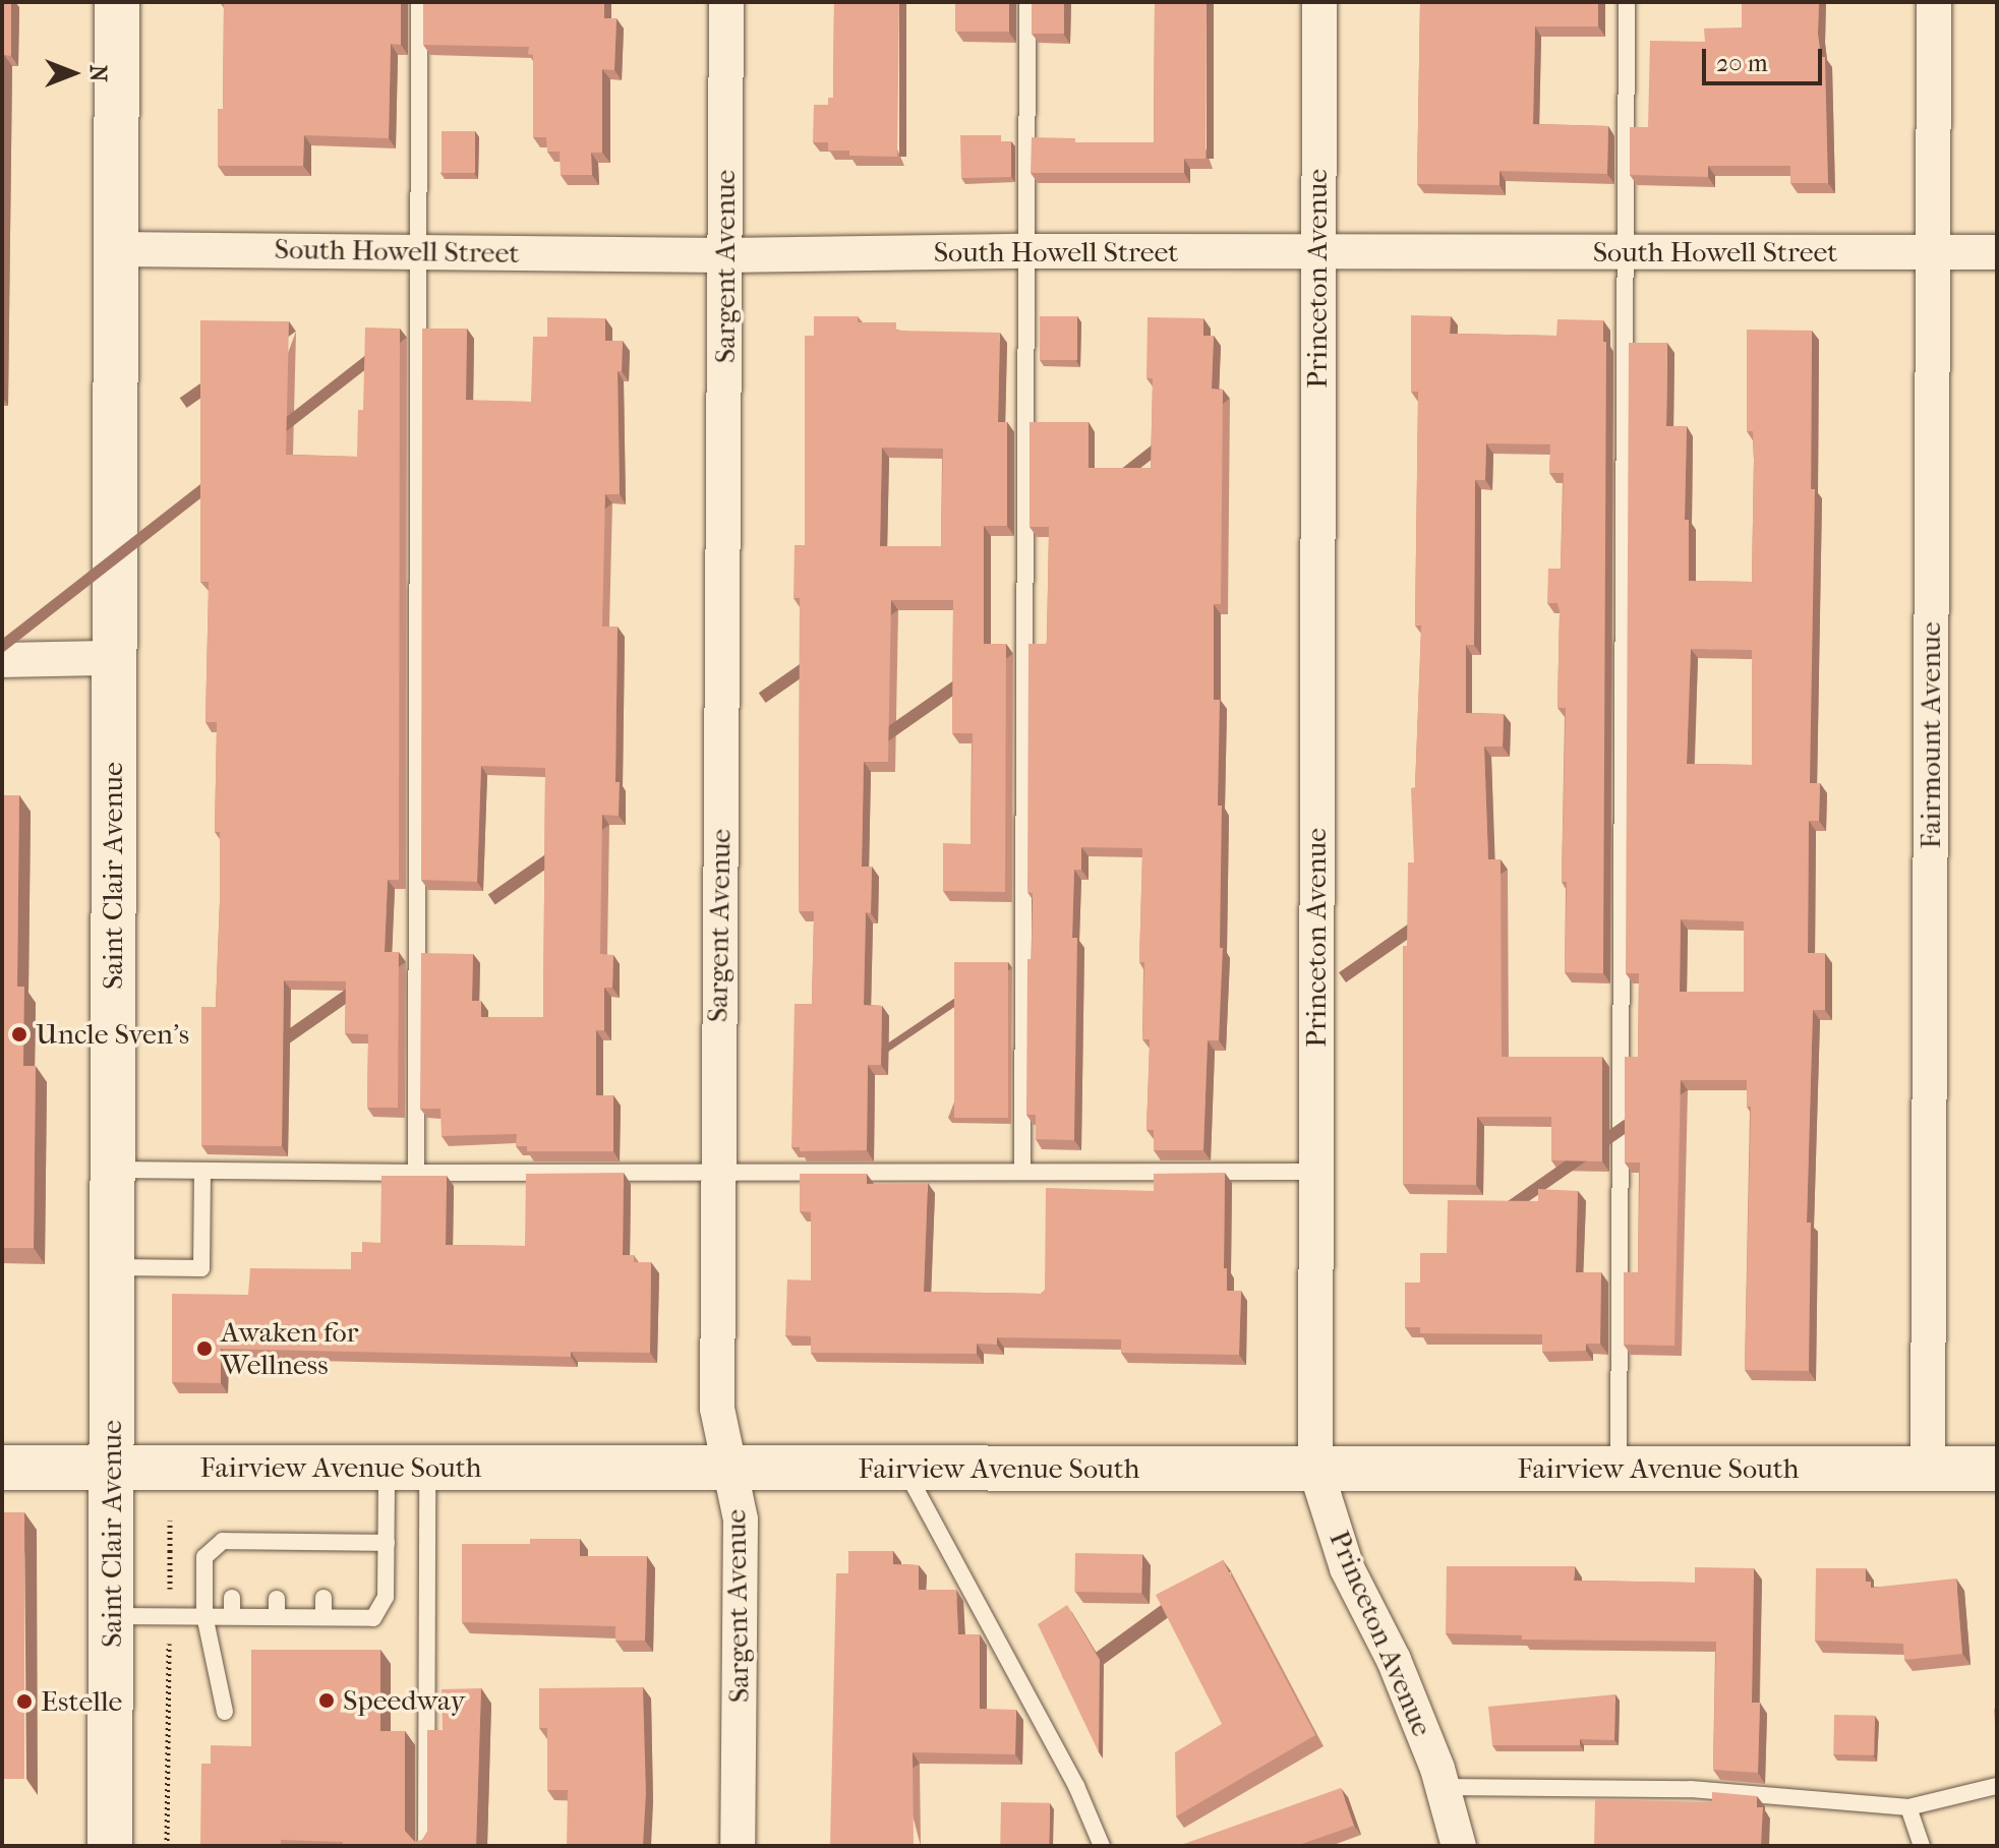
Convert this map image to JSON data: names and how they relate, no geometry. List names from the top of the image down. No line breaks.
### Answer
{"streets":{"street":["South Howell Street","Sargent Avenue","Princeton Avenue","Fairmount Avenue","Saint Clair Avenue","Fairview Avenue South"]},"crossings":[["South Howell Street","Sargent Avenue"],["South Howell Street","Princeton Avenue"],["South Howell Street","Fairmount Avenue"],["South Howell Street","Saint Clair Avenue"],["Sargent Avenue","Fairview Avenue South"],["Princeton Avenue","Fairview Avenue South"],["Fairmount Avenue","Fairview Avenue South"],["Saint Clair Avenue","Fairview Avenue South"]],"places":["Uncle Sven's","Awaken for Wellness","Speedway","Estelle"],"scale_bar":"20 m","north":"right"}
